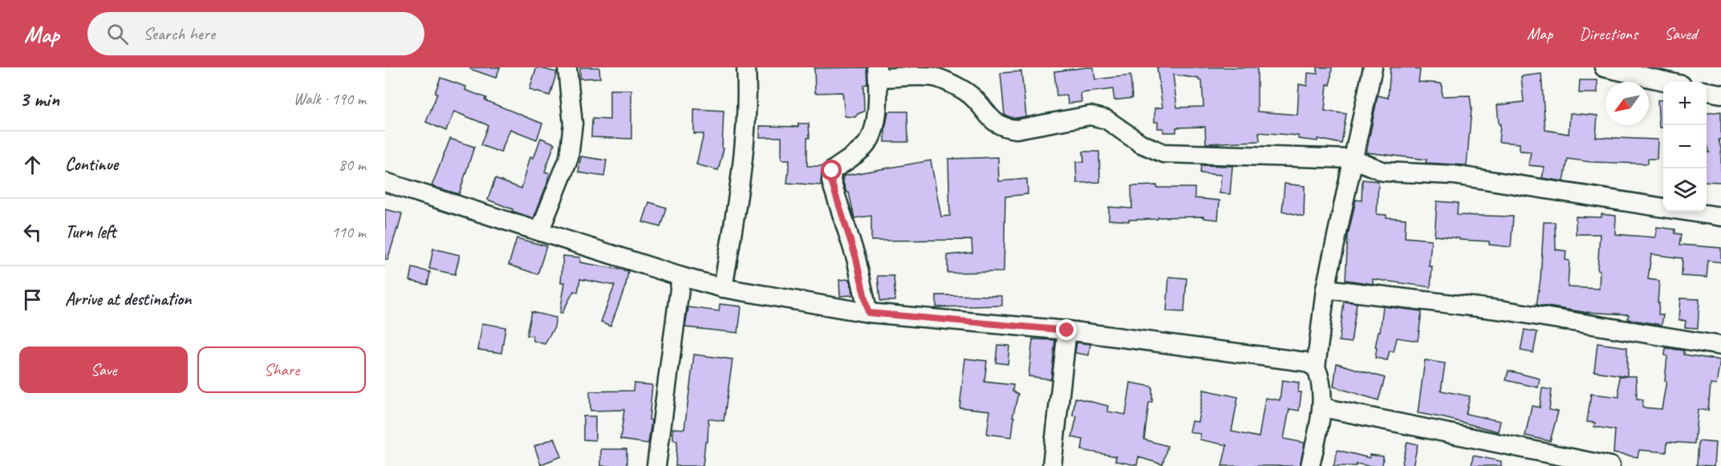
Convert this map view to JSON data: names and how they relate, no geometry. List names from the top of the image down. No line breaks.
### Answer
{"north":"bottom left","page":{"header":"Map","search":"Search here","nav":["Map","Directions","Saved"],"heading":["3 min","Walk · 190 m"],"map_buttons":["+","−"],"list":[["Continue","80 m"],["Turn left","110 m"],"Arrive at destination"],"buttons":["Save","Share"]}}
